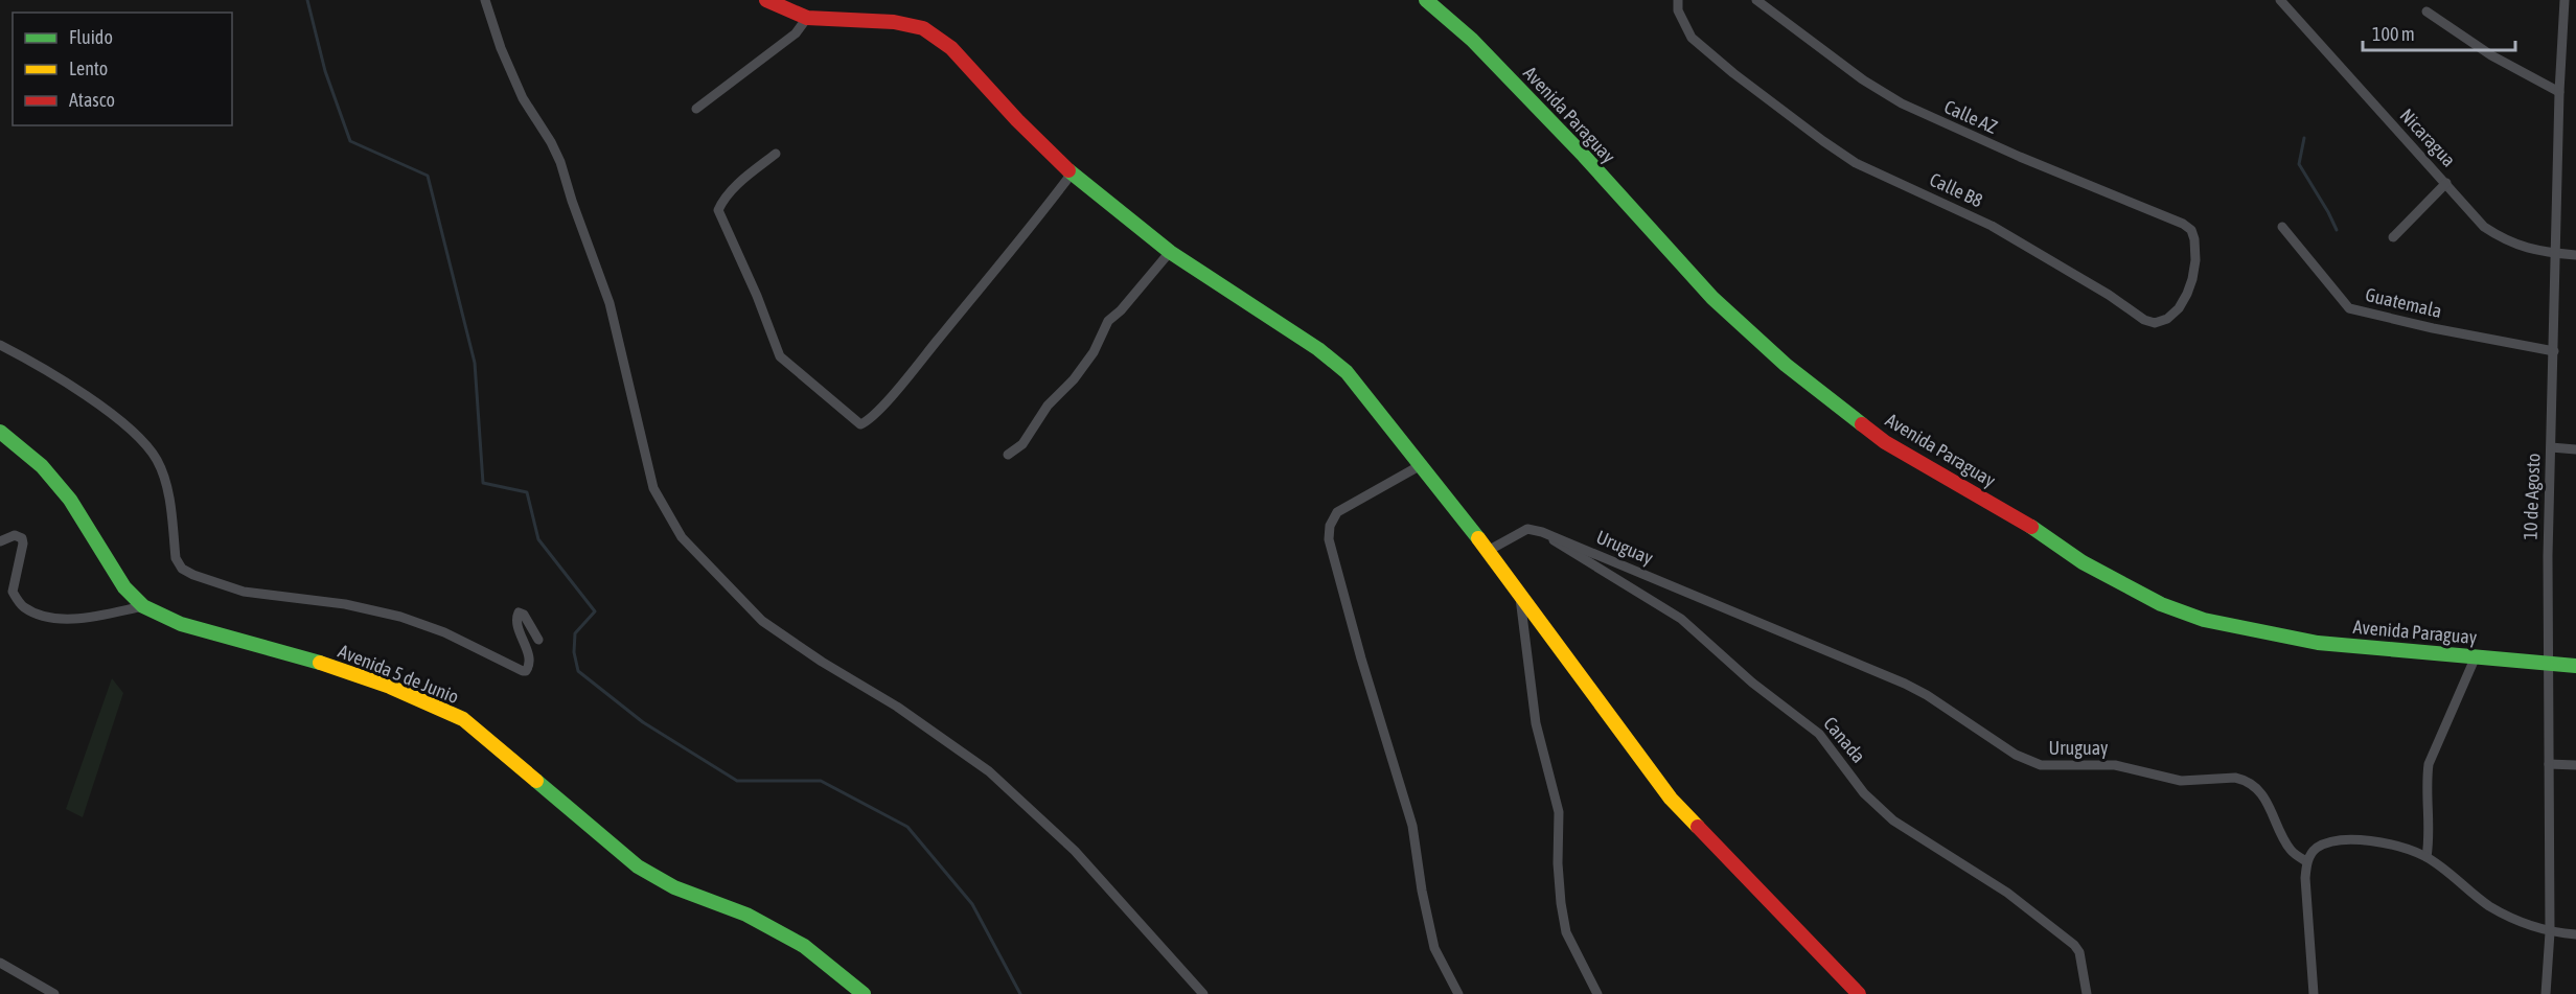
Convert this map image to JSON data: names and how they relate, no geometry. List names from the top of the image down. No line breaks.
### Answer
{"streets":{"street":["Avenida Paraguay","Calle AZ","Nicaragua","Calle B8","Guatemala","10 de Agosto","Uruguay","Avenida 5 de Junio","Canada"]},"crossings":[["Avenida Paraguay","10 de Agosto"],["Calle AZ","Calle B8"],["Nicaragua","10 de Agosto"],["Guatemala","10 de Agosto"],["Uruguay","Canada"]],"legend":["Fluido","Lento","Atasco"],"scale_bar":"100 m"}
